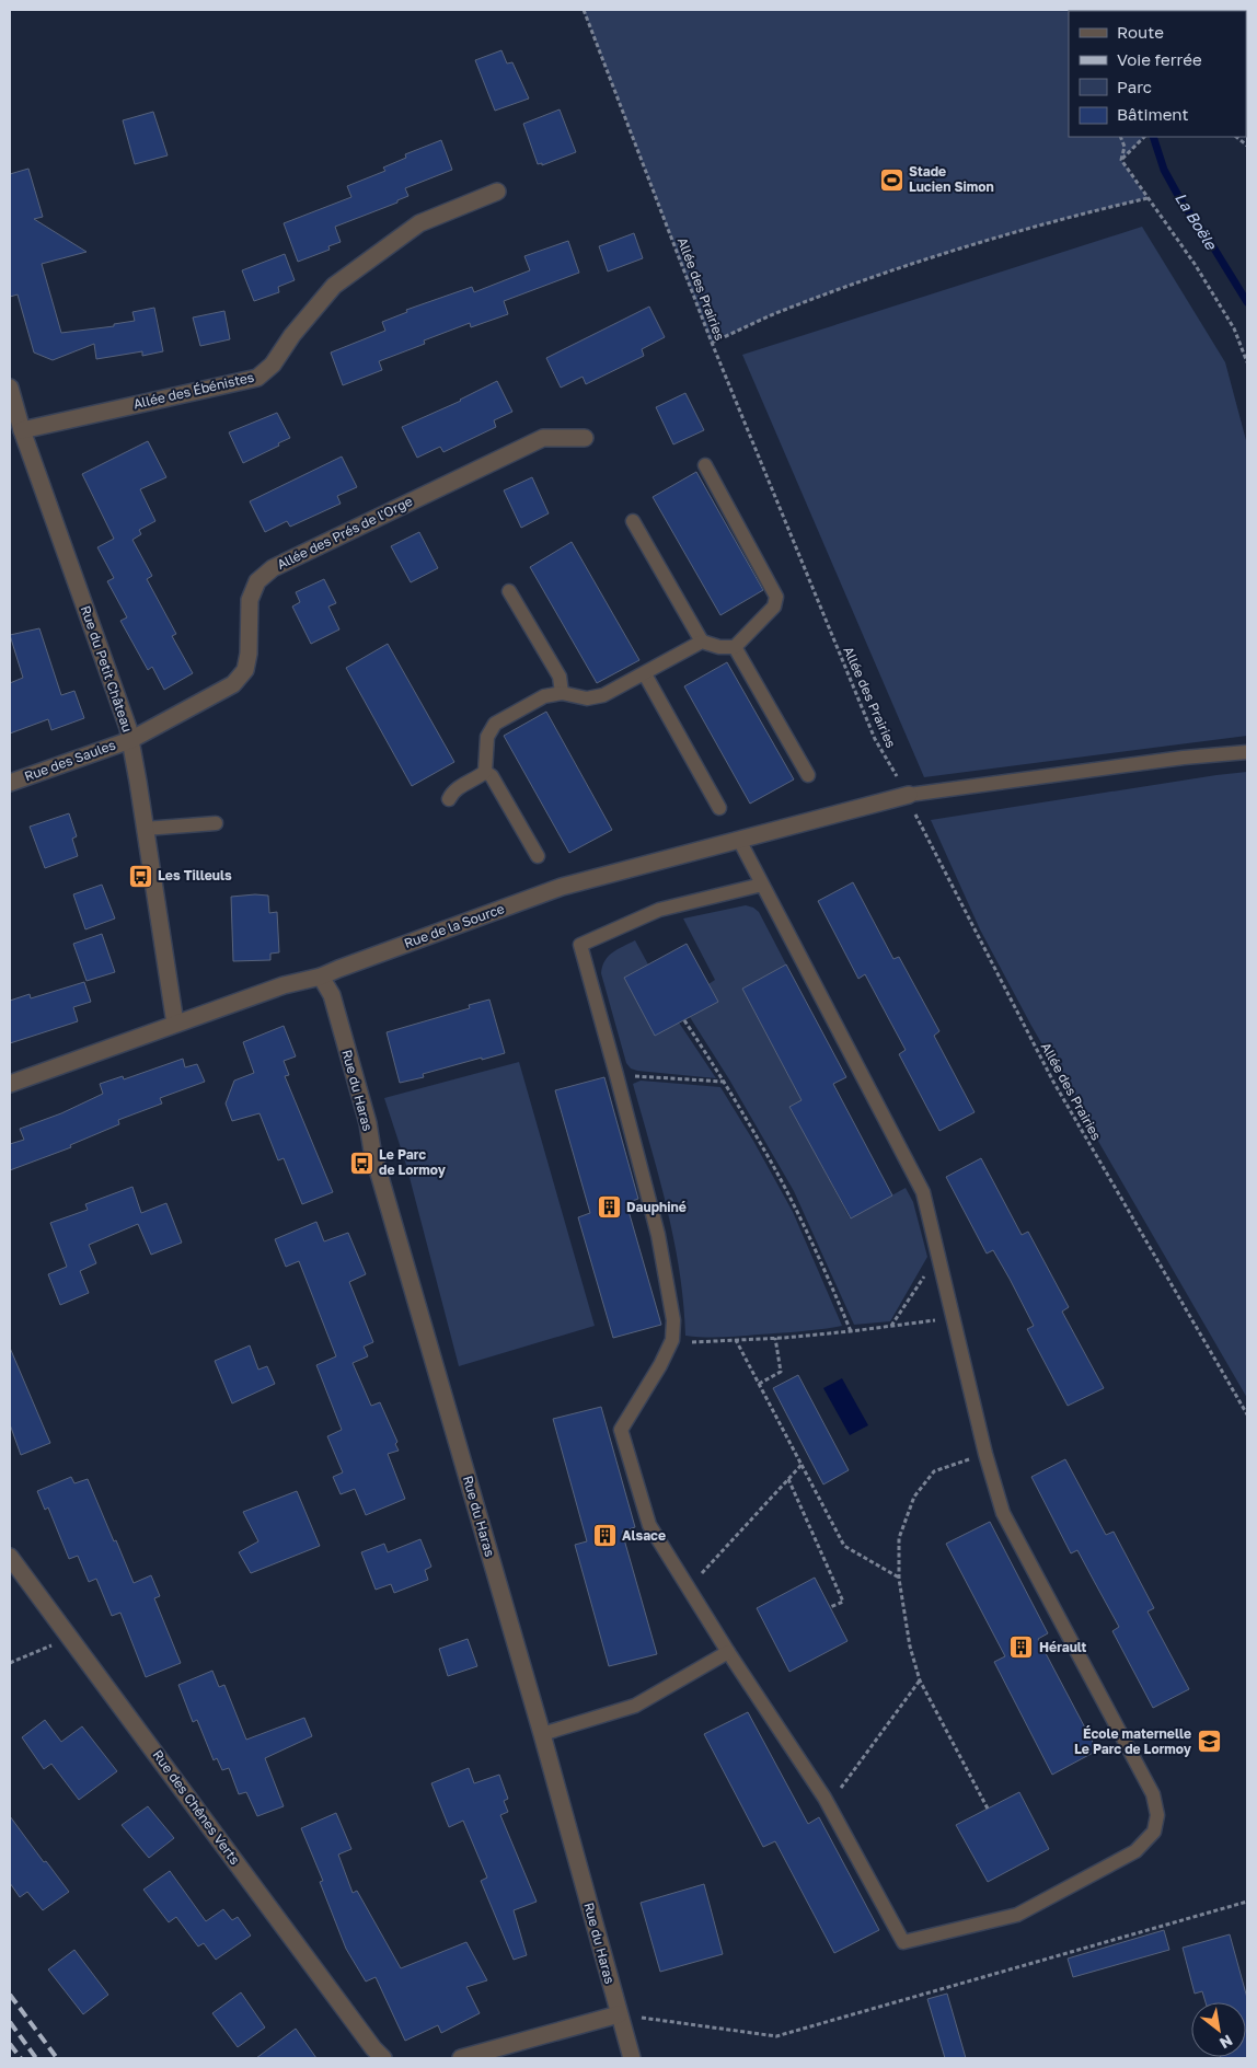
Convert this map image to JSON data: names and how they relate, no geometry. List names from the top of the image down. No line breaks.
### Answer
{"streets":{"street":["Allée des Ébénistes","Allée des Prés de l'Orge","Rue du Petit Château","Rue des Saules","Rue de la Source","Rue du Haras","Rue des Chênes Verts"],"path":["Allée des Prairies"]},"crossings":[["Allée des Prairies","Rue de la Source"],["Allée des Ébénistes","Rue du Petit Château"],["Allée des Prés de l'Orge","Rue du Petit Château"],["Allée des Prés de l'Orge","Rue des Saules"],["Rue du Petit Château","Rue des Saules"],["Rue du Petit Château","Rue de la Source"],["Rue de la Source","Rue du Haras"]],"water":["La Boële"],"places":{"sports":["Stade Lucien Simon"],"bus stop":["Les Tilleuls","Le Parc de Lormoy"],"building":["Dauphiné","Alsace","Hérault"],"school or university":["École maternelle Le Parc de Lormoy"]},"legend":["Route","Voie ferrée","Parc","Bâtiment"],"north":"bottom right"}
